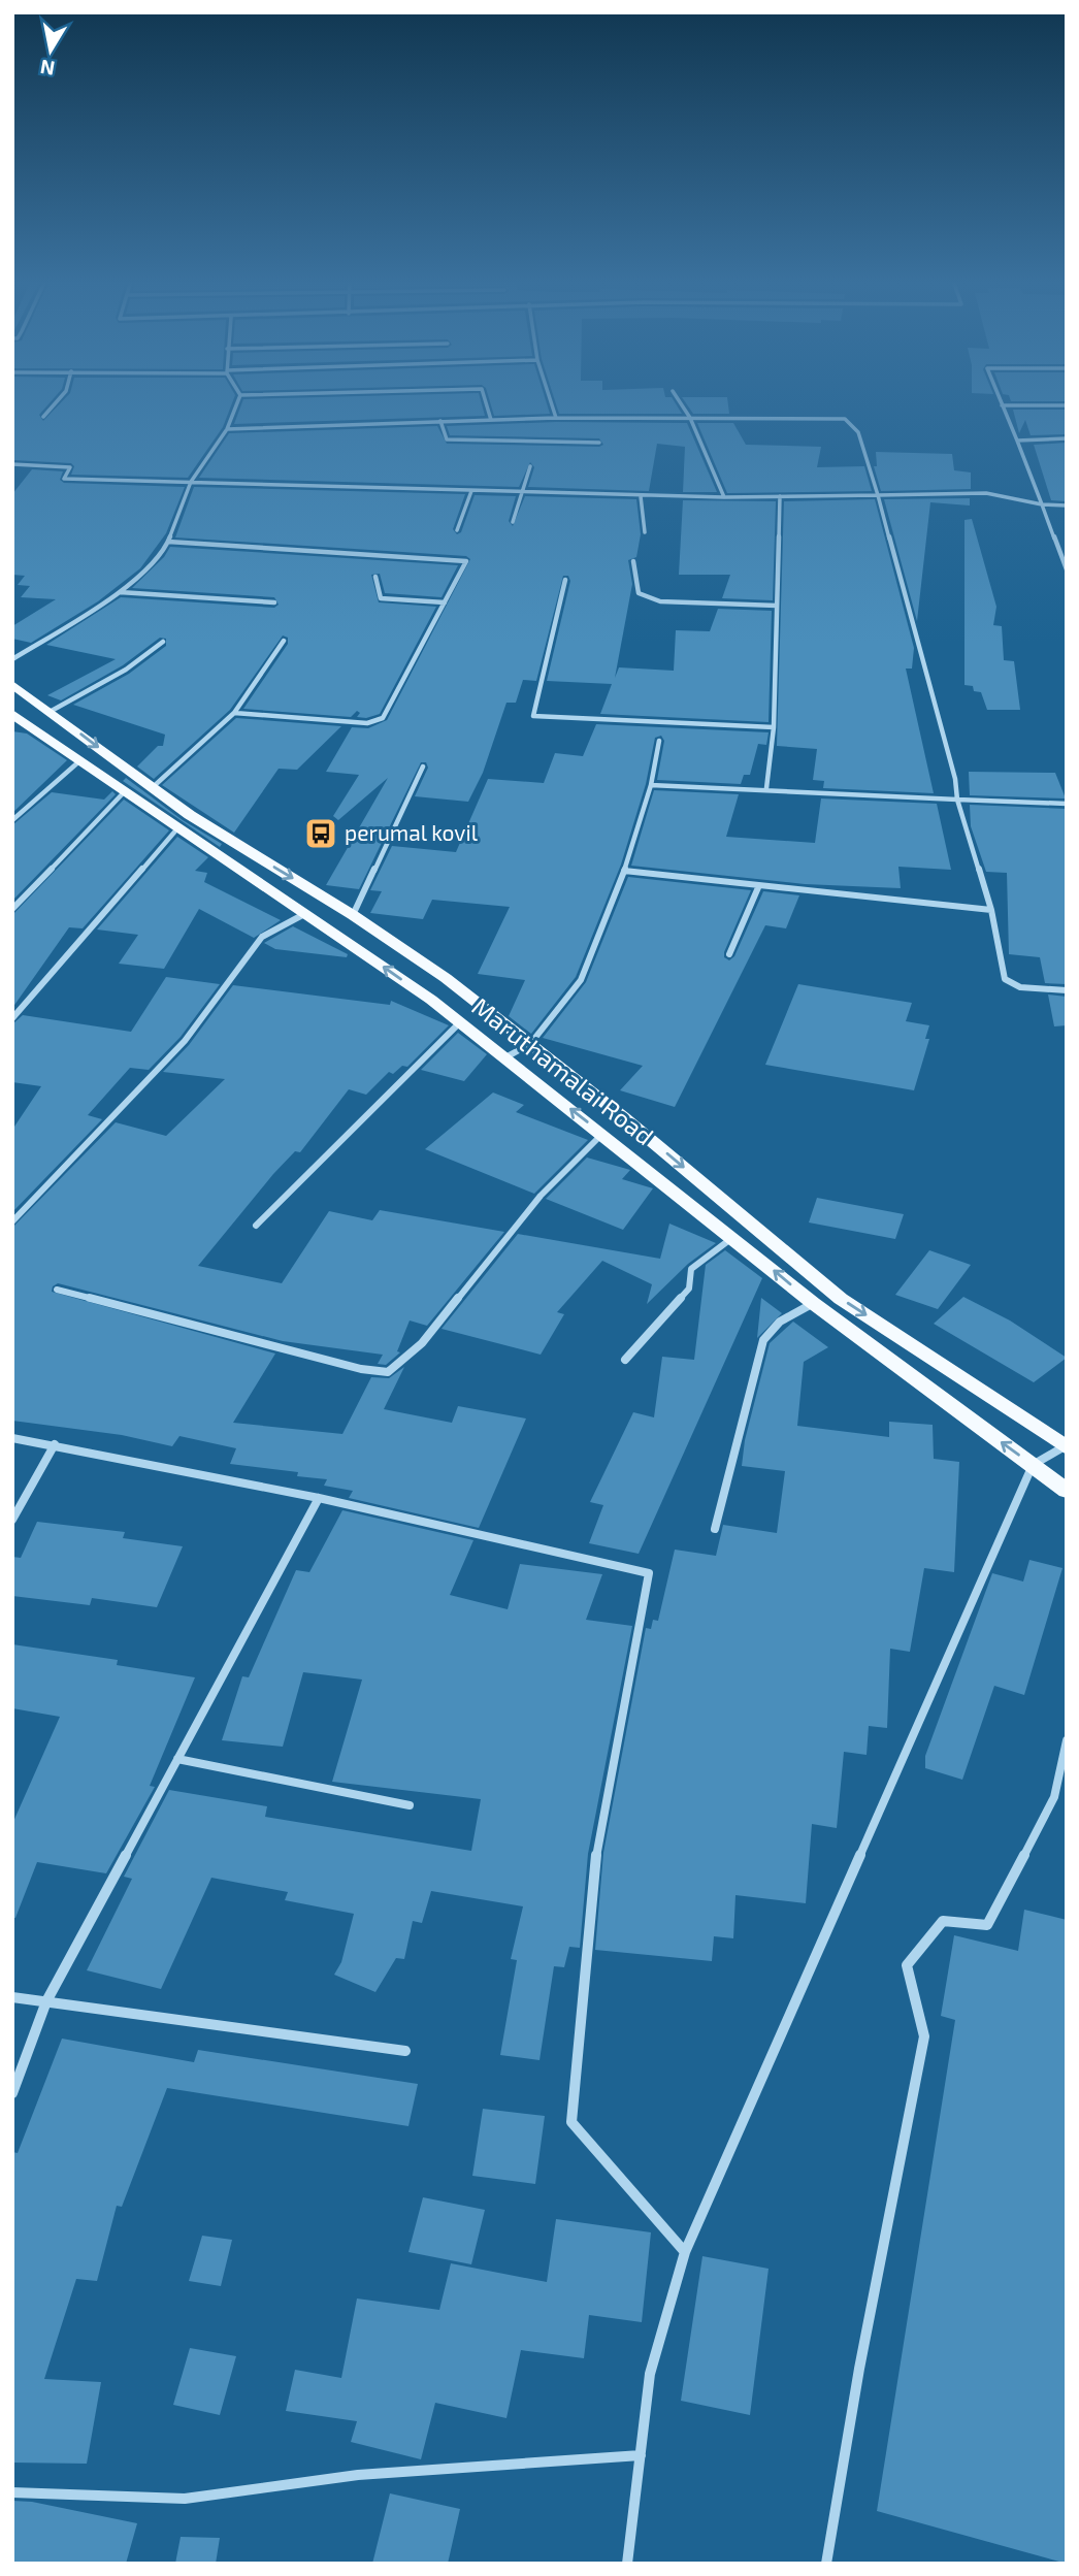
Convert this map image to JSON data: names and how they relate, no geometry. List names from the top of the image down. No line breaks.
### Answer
{"streets":{"main road":["Maruthamalai Road"]},"places":{"bus stop":["perumal kovil"]},"north":"bottom"}
